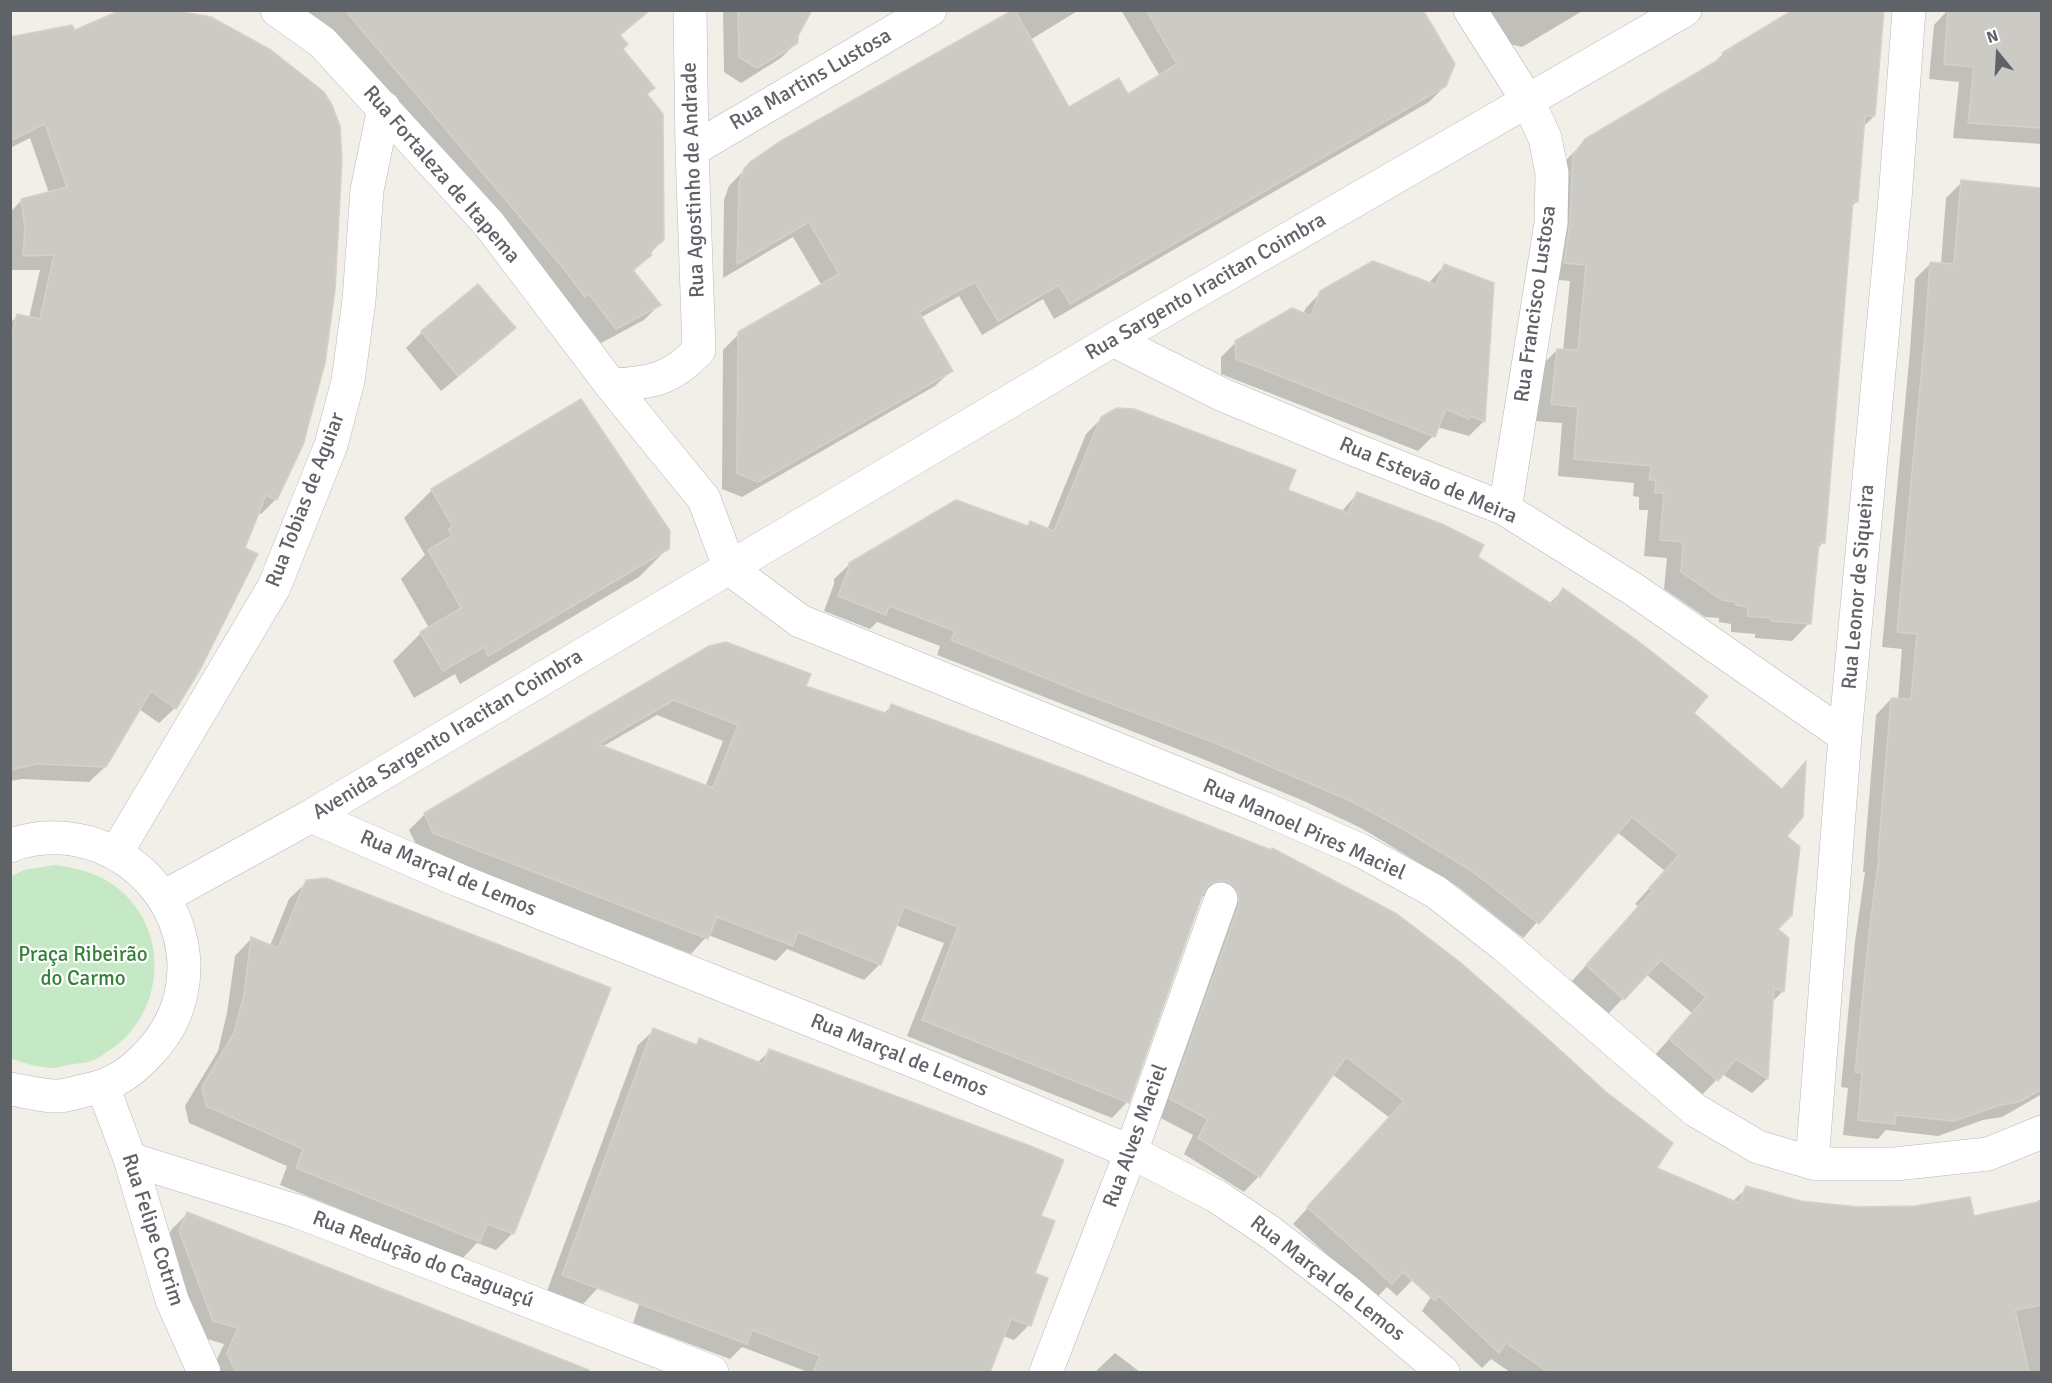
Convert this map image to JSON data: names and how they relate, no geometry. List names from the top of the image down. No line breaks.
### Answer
{"streets":{"street":["Rua Martins Lustosa","Rua Fortaleza de Itapema","Rua Agostinho de Andrade","Rua Sargento Iracitan Coimbra","Rua Francisco Lustosa","Rua Estevão de Meira","Rua Tobias de Aguiar","Rua Leonor de Siqueira","Avenida Sargento Iracitan Coimbra","Rua Manoel Pires Maciel","Rua Marçal de Lemos","Rua Alves Maciel","Rua Felipe Cotrim","Rua Redução do Caaguaçú"]},"crossings":[["Rua Martins Lustosa","Rua Agostinho de Andrade"],["Rua Fortaleza de Itapema","Rua Agostinho de Andrade"],["Rua Fortaleza de Itapema","Rua Sargento Iracitan Coimbra"],["Rua Fortaleza de Itapema","Rua Tobias de Aguiar"],["Rua Fortaleza de Itapema","Avenida Sargento Iracitan Coimbra"],["Rua Fortaleza de Itapema","Rua Manoel Pires Maciel"],["Rua Sargento Iracitan Coimbra","Rua Francisco Lustosa"],["Rua Sargento Iracitan Coimbra","Rua Estevão de Meira"],["Rua Sargento Iracitan Coimbra","Avenida Sargento Iracitan Coimbra"],["Rua Sargento Iracitan Coimbra","Rua Manoel Pires Maciel"],["Rua Francisco Lustosa","Rua Estevão de Meira"],["Rua Estevão de Meira","Rua Leonor de Siqueira"],["Rua Leonor de Siqueira","Rua Manoel Pires Maciel"],["Avenida Sargento Iracitan Coimbra","Rua Manoel Pires Maciel"],["Avenida Sargento Iracitan Coimbra","Rua Marçal de Lemos"],["Rua Marçal de Lemos","Rua Alves Maciel"],["Rua Felipe Cotrim","Rua Redução do Caaguaçú"]],"parks":["Praça Ribeirão do Carmo"],"north":"top"}
